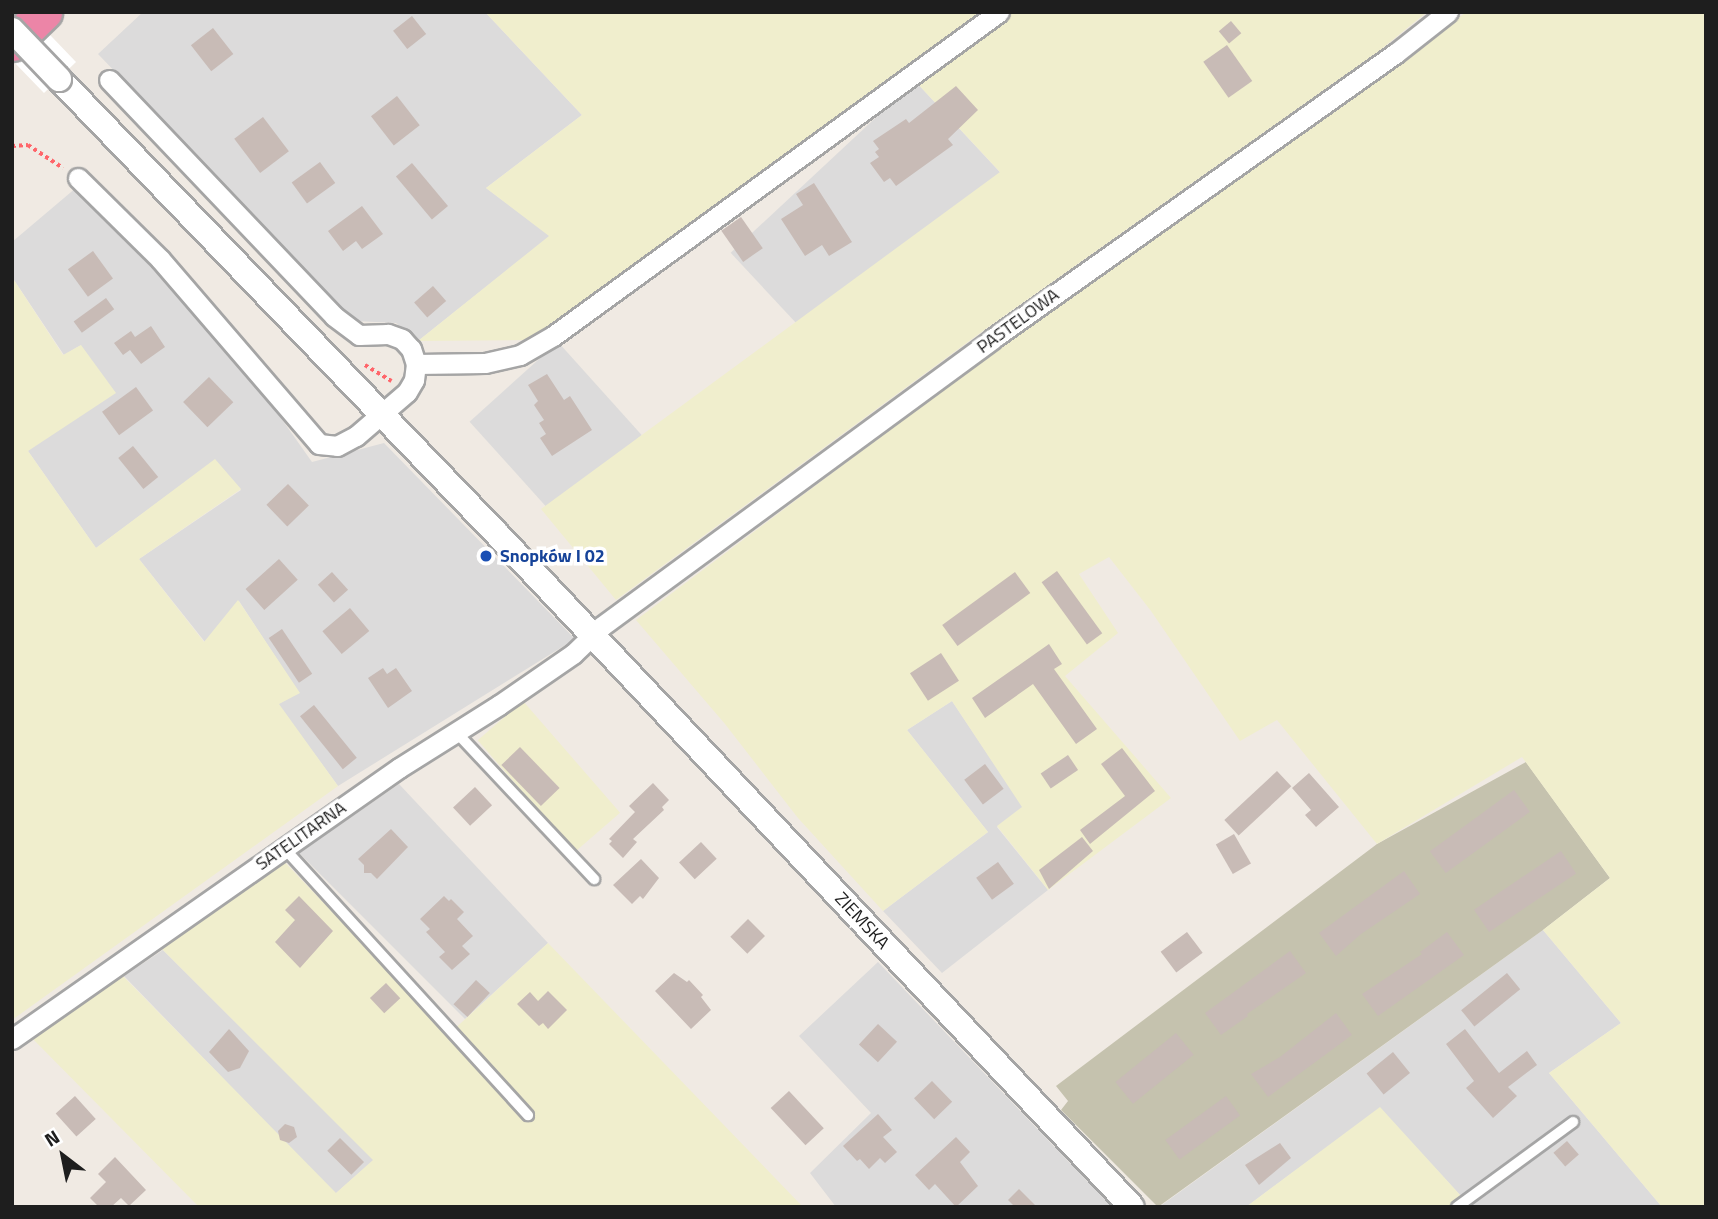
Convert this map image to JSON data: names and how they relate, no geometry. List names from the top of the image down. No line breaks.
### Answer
{"streets":{"street":["PASTELOWA","SATELITARNA","ZIEMSKA"]},"crossings":[["PASTELOWA","SATELITARNA"],["PASTELOWA","ZIEMSKA"],["SATELITARNA","ZIEMSKA"]],"places":["Snopków I 02"],"north":"top left"}
